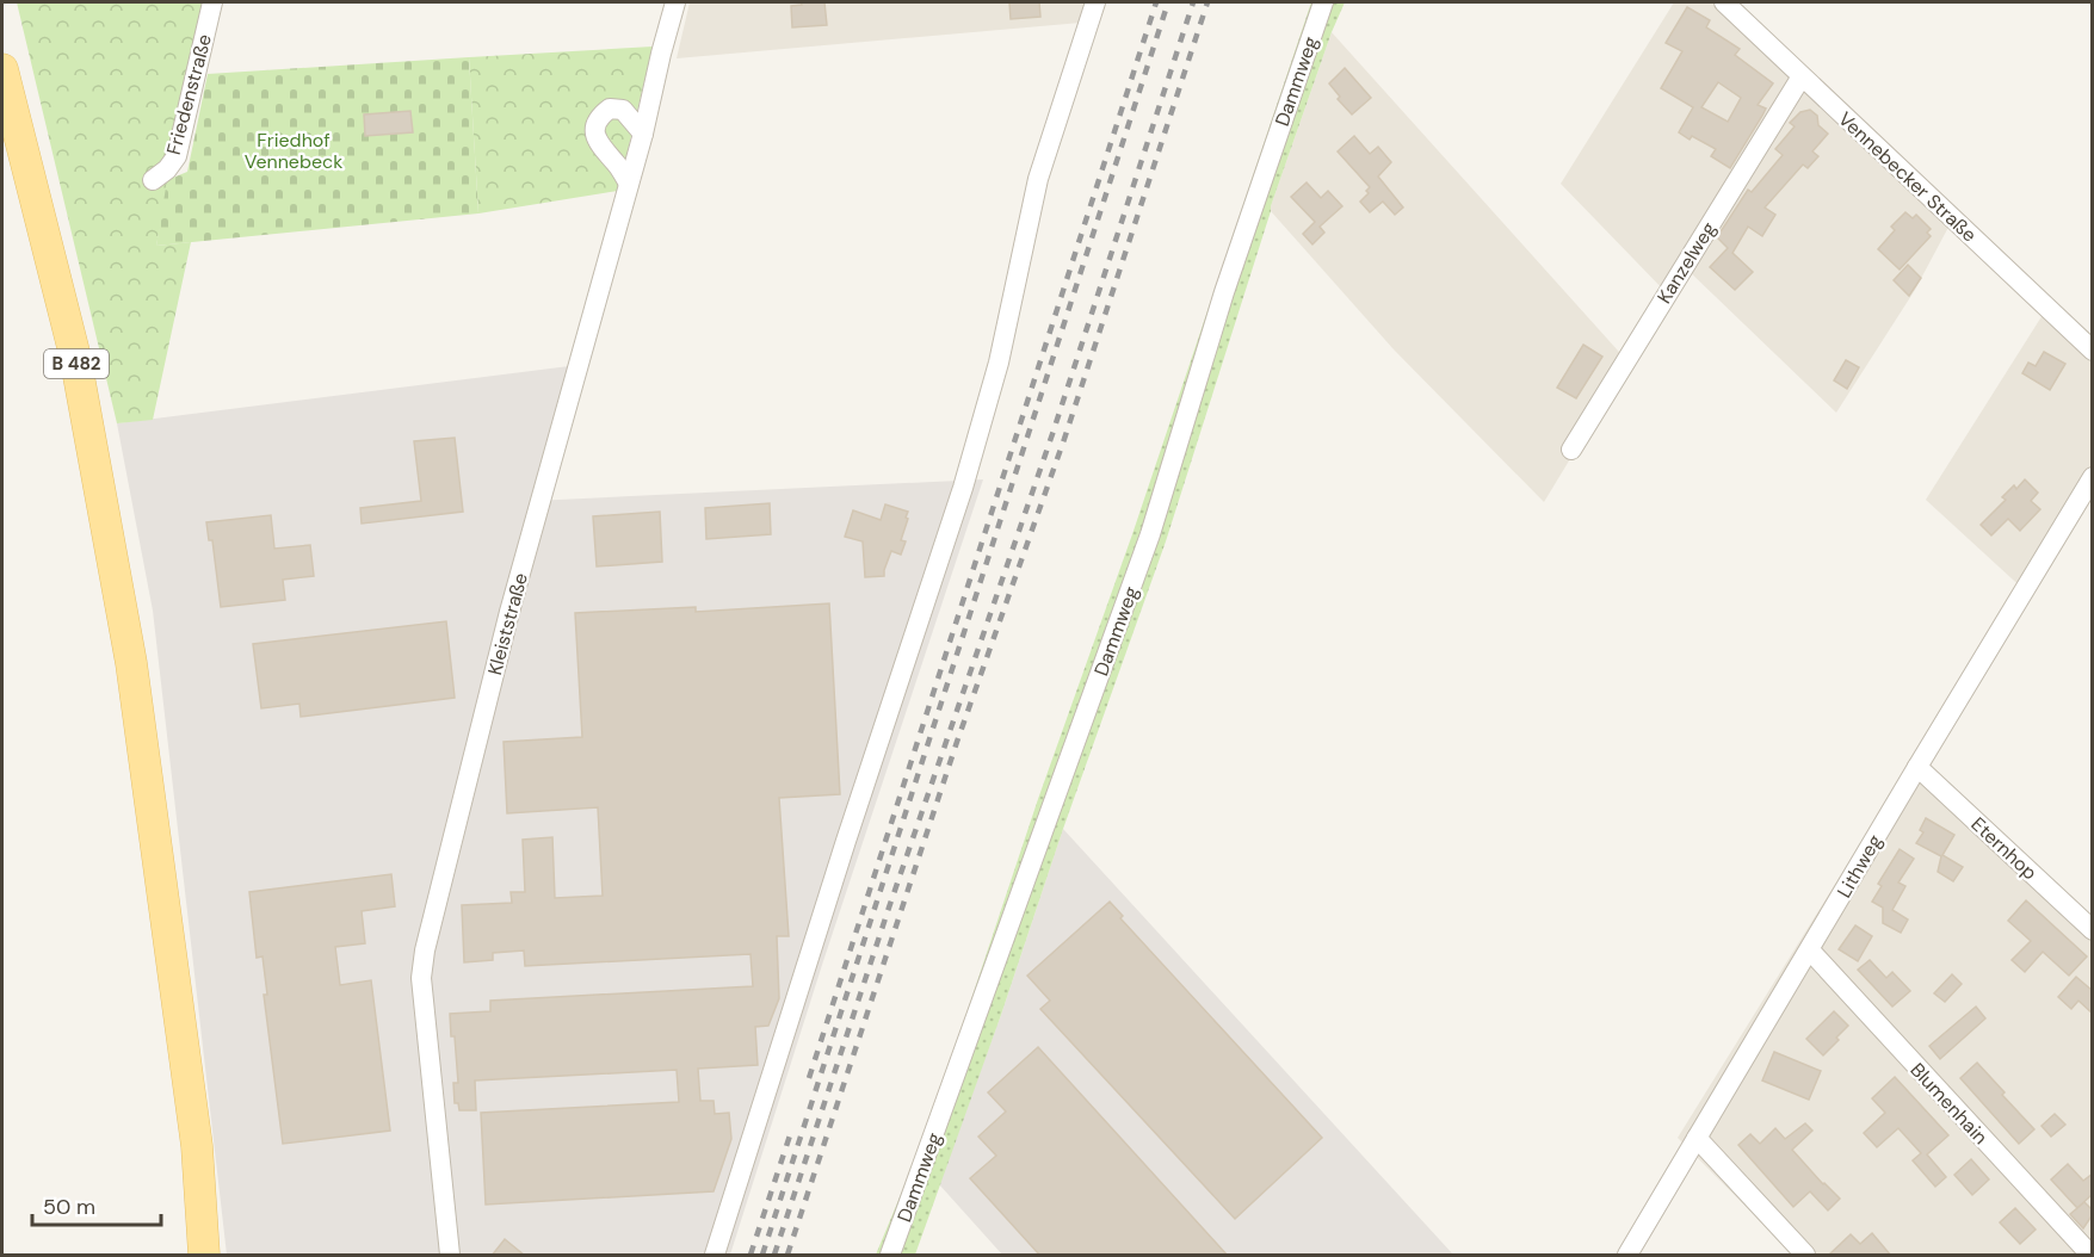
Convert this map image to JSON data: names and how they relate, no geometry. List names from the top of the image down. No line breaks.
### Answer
{"streets":{"main road":["B 482"],"street":["Dammweg","Friedenstraße","Vennebecker Straße","Kanzelweg","Kleiststraße","Eternhop","Lithweg","Blumenhain"]},"crossings":[["Vennebecker Straße","Kanzelweg"],["Eternhop","Lithweg"],["Lithweg","Blumenhain"]],"parks":["Friedhof Vennebeck"],"scale_bar":"50 m"}
